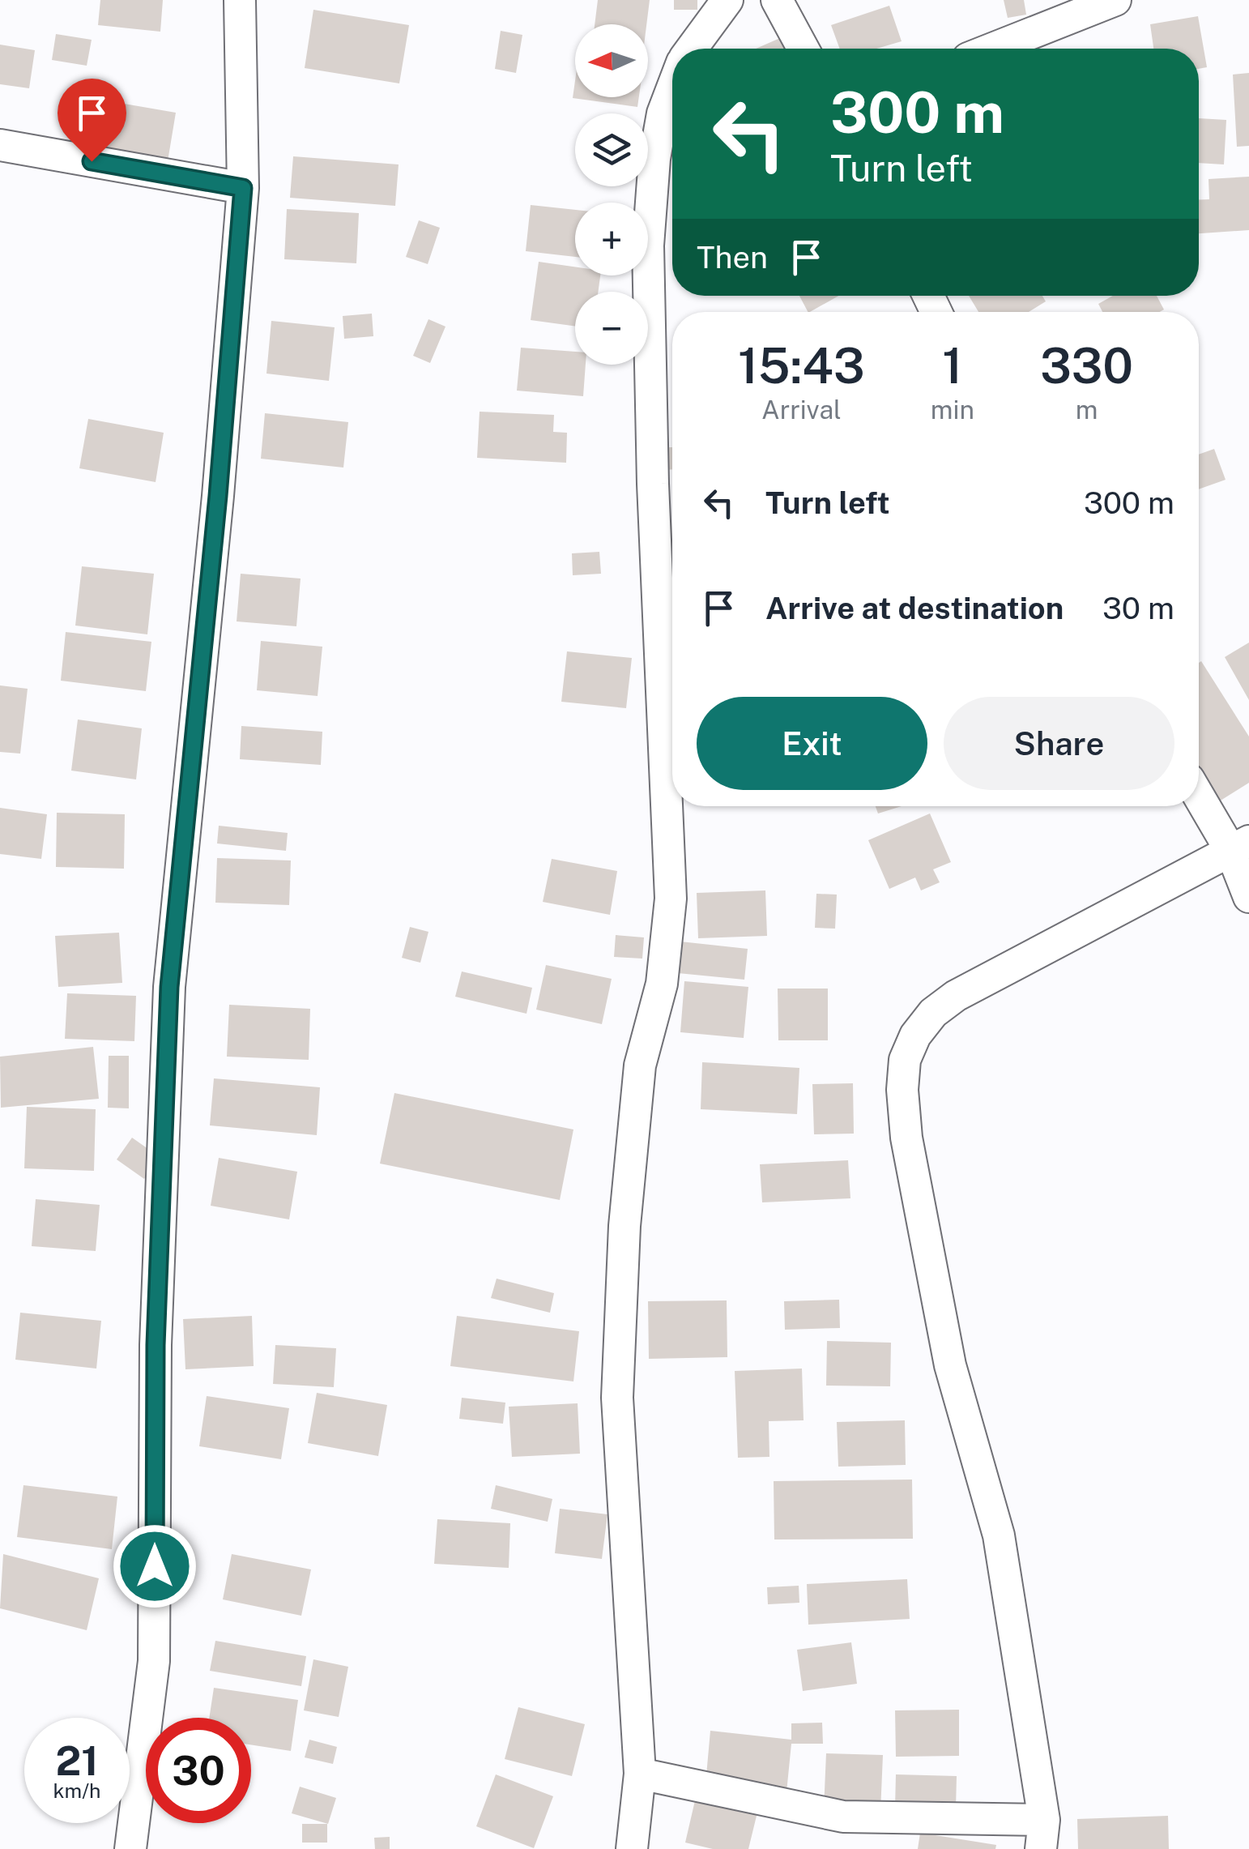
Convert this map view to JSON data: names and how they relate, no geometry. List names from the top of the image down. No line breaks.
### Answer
{"north":"left","page":{"map_buttons":["+","−"],"turn":["300 m","Turn left"],"then":"Then","eta":["15:43","Arrival","1","min","330","m"],"list":[{"name":"Turn left","value":"300 m"},{"name":"Arrive at destination","value":"30 m"}],"buttons":["Exit","Share"],"speed":"21 km/h","limit":"30"}}
